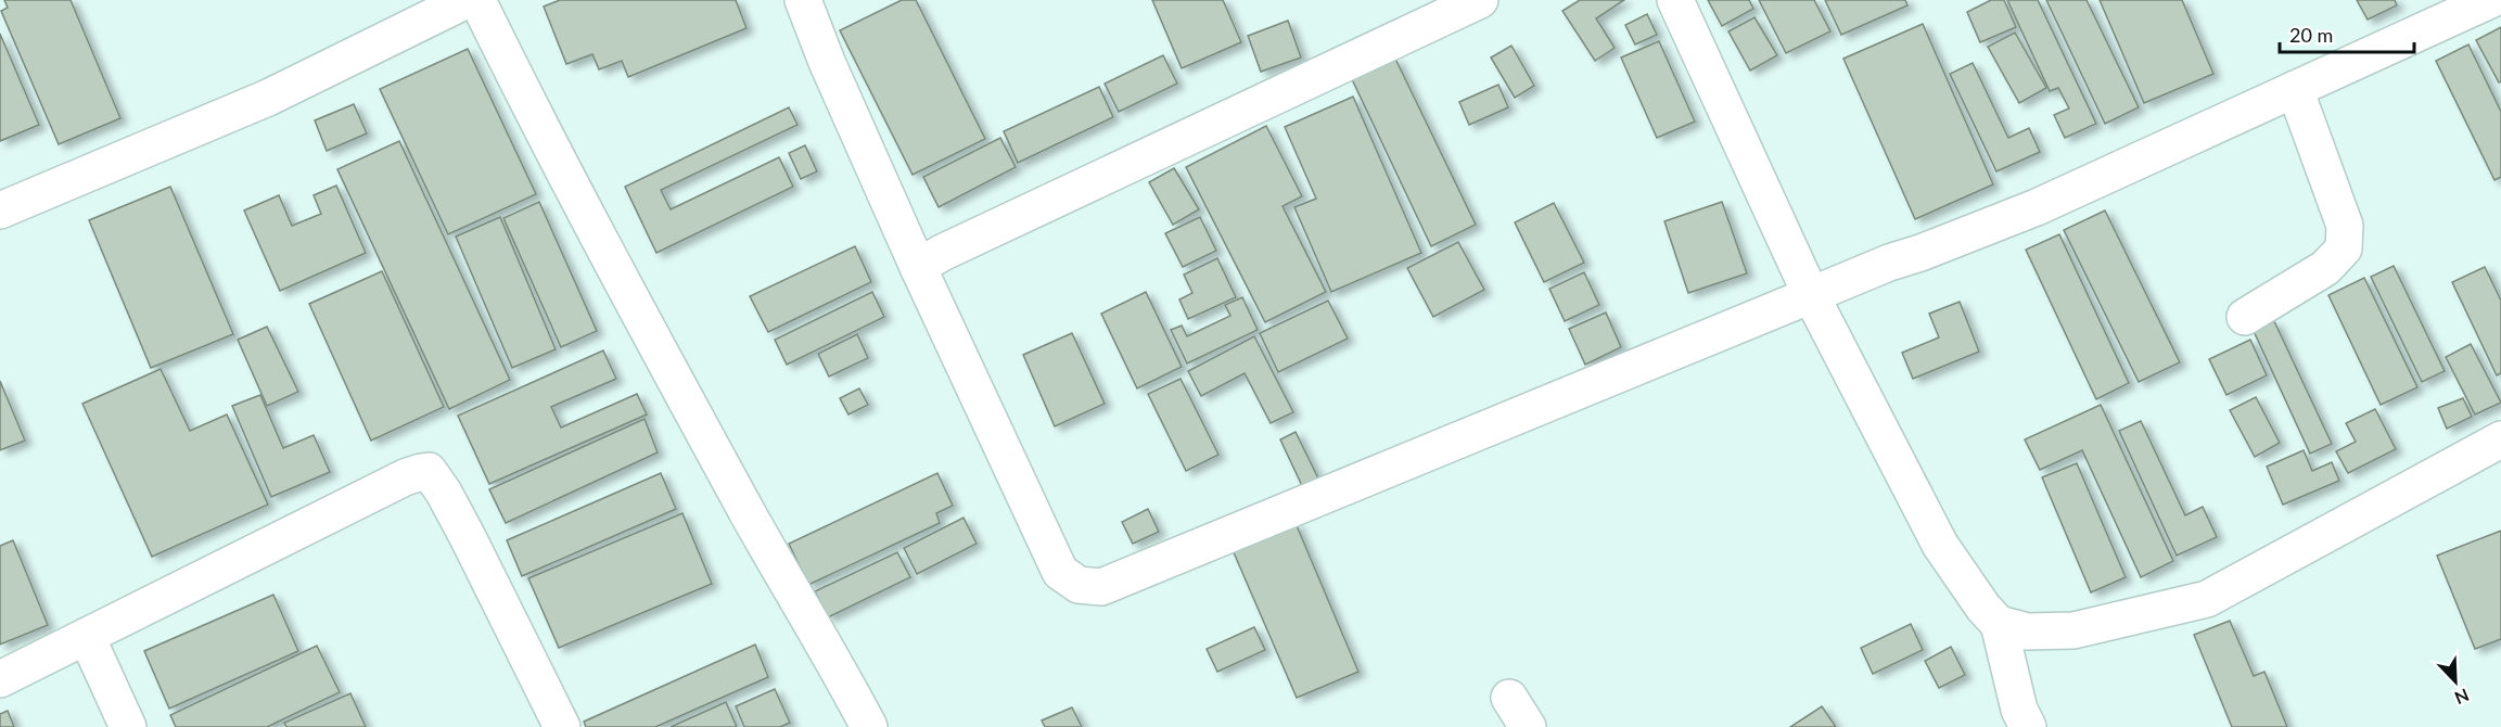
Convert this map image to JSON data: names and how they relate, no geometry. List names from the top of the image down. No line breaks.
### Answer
{"scale_bar":"20 m","north":"bottom right"}
